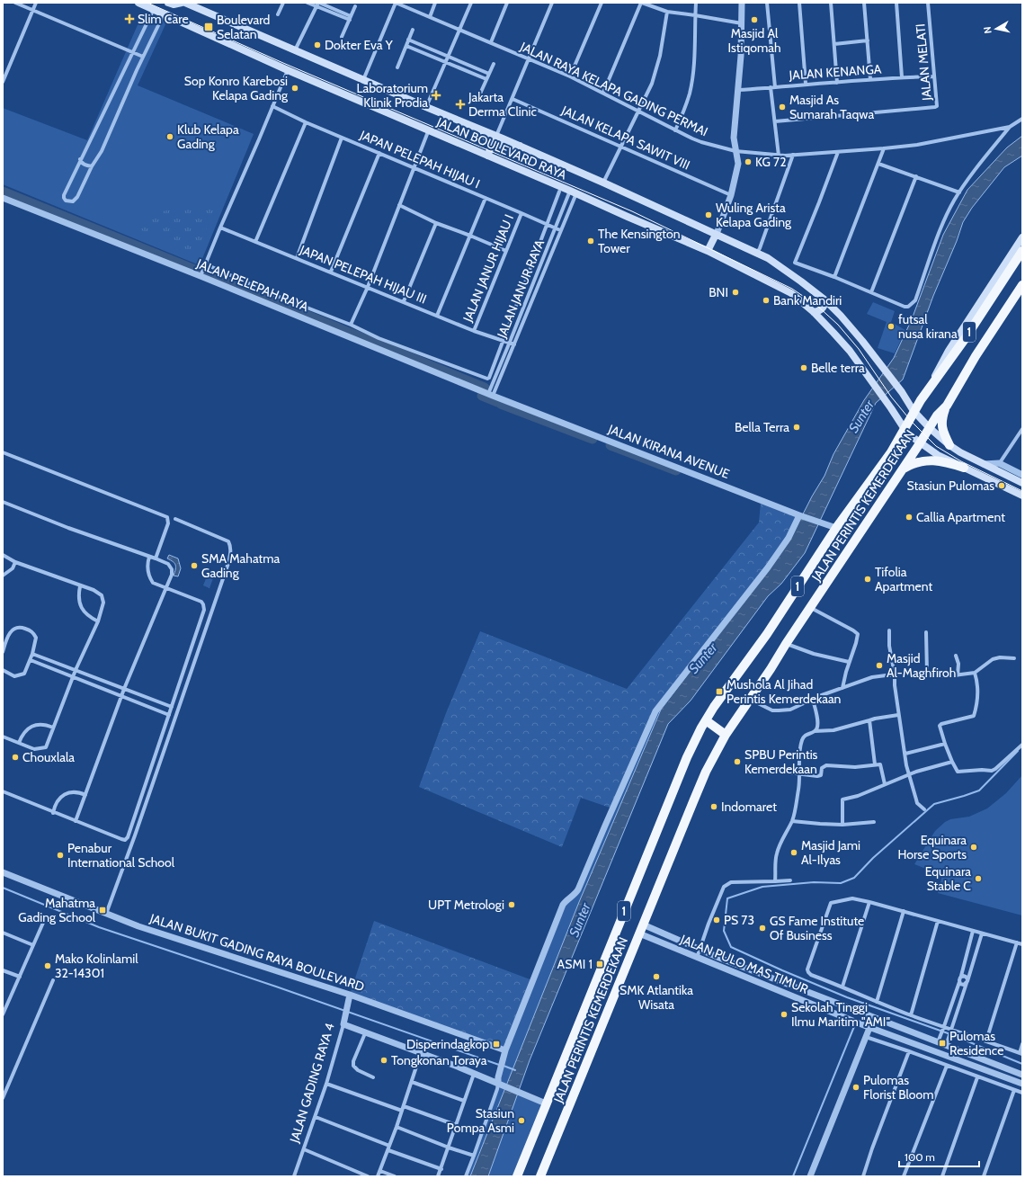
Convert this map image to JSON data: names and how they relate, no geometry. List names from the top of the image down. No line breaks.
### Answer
{"streets":{"highway":["1","JALAN PERINTIS KEMERDEKAAN"],"main road":["JALAN BOULEVARD RAYA"],"street":["JALAN MELATI","JALAN KENANGA","JALAN RAYA KELAPA GADING PERMAI","JALAN KELAPA SAWIT VIII","JAPAN PELEPAH HIJAU I","JALAN JANUR HIJAU I","JAPAN PELEPAH HIJAU III","JALAN PELEPAH RAYA","JALAN JANUR RAYA","JALAN KIRANA AVENUE","JALAN BUKIT GADING RAYA BOULEVARD","JALAN PULO MAS TIMUR","JALAN GADING RAYA 4"]},"crossings":[["JALAN MELATI","JALAN KENANGA"],["JALAN BOULEVARD RAYA","JALAN JANUR RAYA"],["JALAN BOULEVARD RAYA","JALAN PERINTIS KEMERDEKAAN"],["JAPAN PELEPAH HIJAU I","JALAN JANUR HIJAU I"],["JAPAN PELEPAH HIJAU I","JALAN JANUR RAYA"],["JALAN JANUR HIJAU I","JAPAN PELEPAH HIJAU III"],["JAPAN PELEPAH HIJAU III","JALAN PELEPAH RAYA"],["JAPAN PELEPAH HIJAU III","JALAN JANUR RAYA"],["JALAN PELEPAH RAYA","JALAN JANUR RAYA"],["JALAN PELEPAH RAYA","JALAN KIRANA AVENUE"],["JALAN JANUR RAYA","JALAN KIRANA AVENUE"],["JALAN KIRANA AVENUE","JALAN PERINTIS KEMERDEKAAN"],["JALAN PERINTIS KEMERDEKAAN","JALAN PULO MAS TIMUR"],["JALAN BUKIT GADING RAYA BOULEVARD","JALAN GADING RAYA 4"]],"water":["Sunter"],"places":{"health":["Slim Care","Laboratorium Klinik Prodia","Jakarta Derma Clinic"],"other":["Masjid Al Istiqomah","Dokter Eva Y","Sop Konro Karebosi Kelapa Gading","Masjid As Sumarah Taqwa","Klub Kelapa Gading","KG 72","Wuling Arista Kelapa Gading","The Kensington Tower","BNI","Bank Mandiri","futsal nusa kirana","Belle terra","Bella Terra","Stasiun Pulomas","Callia Apartment","SMA Mahatma Gading","Tifolia Apartment","Masjid Al-Maghfiroh","Chouxlala","SPBU Perintis Kemerdekaan","Indomaret","Equinara Horse Sports","Masjid Jami Al-Ilyas","Penabur International School","Equinara Stable C","UPT Metrologi","PS 73","GS Fame Institute Of Business","Mako Kolinlamil 32-14301","SMK Atlantika Wisata","Sekolah Tinggi Ilmu Maritim \"AMI\"","Tongkonan Toraya","Pulomas Florist Bloom","Stasiun Pompa Asmi"],"transit":["Boulevard Selatan","Mushola Al Jihad Perintis Kemerdekaan","Mahatma Gading School","ASMI 1","Pulomas Residence","Disperindagkop"]},"scale_bar":"100 m","north":"left"}
